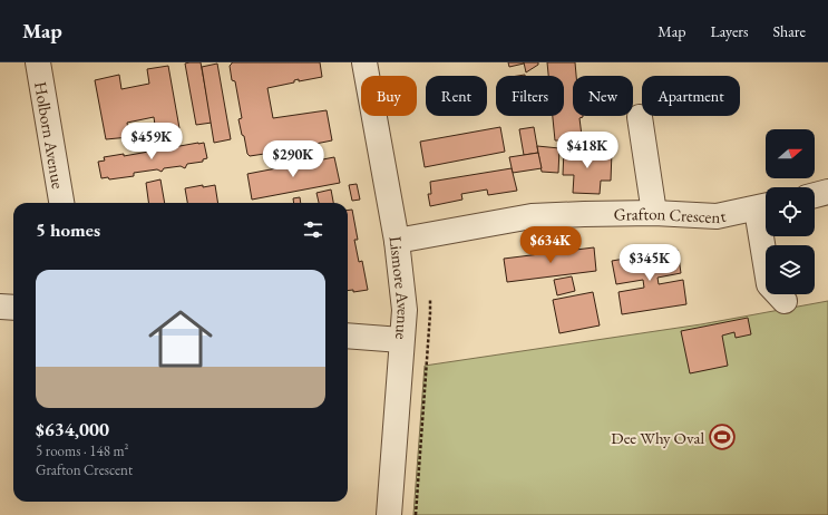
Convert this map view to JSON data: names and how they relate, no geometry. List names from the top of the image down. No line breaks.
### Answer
{"streets":{"street":["Holborn Avenue","Grafton Crescent","Lismore Avenue"]},"crossings":[["Grafton Crescent","Lismore Avenue"]],"places":{"sports":["Dee Why Oval"]},"north":"right","page":{"header":"Map","nav":["Map","Layers","Share"],"chip":["Buy","Rent","Filters","New","Apartment"],"price":["$459K","$418K","$290K","$634K","$345K"],"heading":"5 homes","list":[{"name":"$634,000","note":"5 rooms · 148 m² · Grafton Crescent"}]}}
